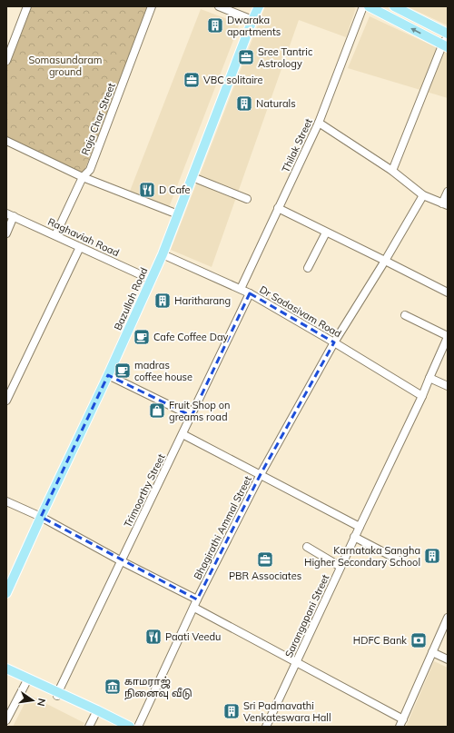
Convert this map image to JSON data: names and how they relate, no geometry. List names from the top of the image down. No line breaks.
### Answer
{"streets":{"main road":["Bazullah Road"],"street":["Raja Char Street","Thilak Street","Raghaviah Road","Dr Sadasivam Road","Trimoorthy Street","Bhagirathi Ammal Street","Sarangapani Street"]},"crossings":[["Raja Char Street","Raghaviah Road"],["Thilak Street","Dr Sadasivam Road"],["Raghaviah Road","Bazullah Road"],["Bazullah Road","Dr Sadasivam Road"],["Dr Sadasivam Road","Trimoorthy Street"],["Dr Sadasivam Road","Bhagirathi Ammal Street"],["Dr Sadasivam Road","Sarangapani Street"]],"parks":["Somasundaram ground"],"places":{"building":["Dwaraka apartments","Naturals","Haritharang","Karnataka Sangha Higher Secondary School","Sri Padmavathi Venkateswara Hall"],"office":["Sree Tantric Astrology","VBC solitaire","PBR Associates"],"restaurant":["D Cafe","Paati Veedu"],"cafe":["Cafe Coffee Day","madras coffee house"],"shop":["Fruit Shop on greams road"],"bank":["HDFC Bank"],"museum":["காமராஜ் நினைவு வீடு"]},"north":"right"}
